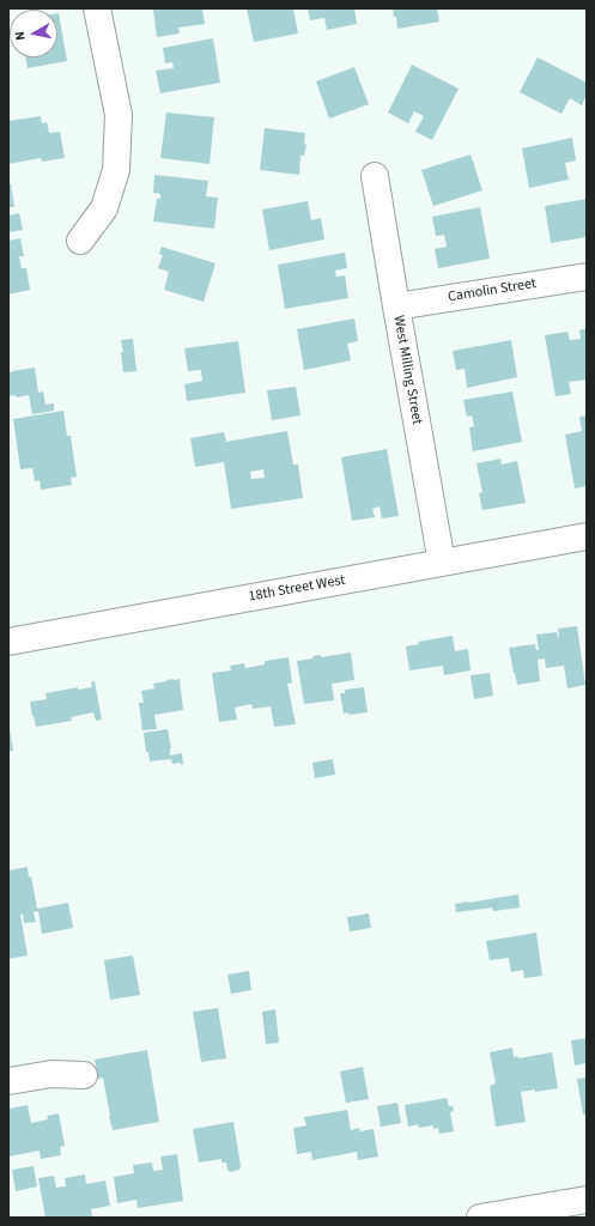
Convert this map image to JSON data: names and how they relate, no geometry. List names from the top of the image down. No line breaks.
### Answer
{"streets":{"street":["Camolin Street","West Milling Street","18th Street West"]},"crossings":[["Camolin Street","West Milling Street"],["West Milling Street","18th Street West"]],"north":"left"}
